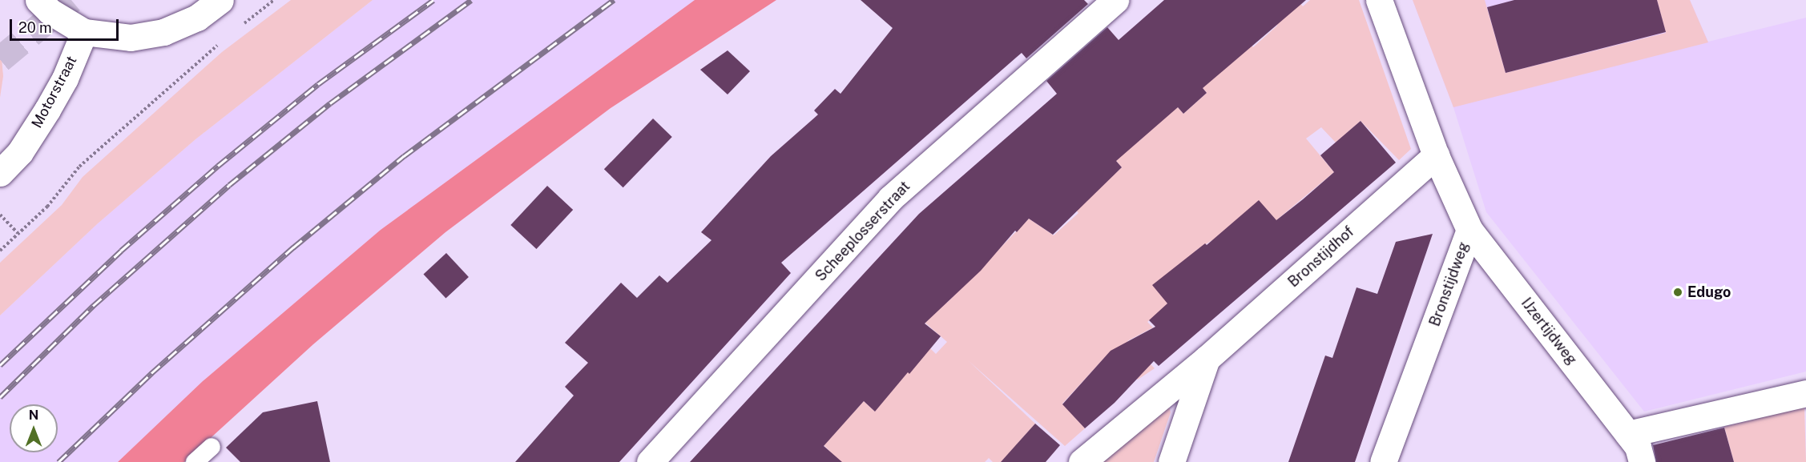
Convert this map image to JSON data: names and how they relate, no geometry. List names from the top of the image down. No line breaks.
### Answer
{"streets":{"street":["Motorstraat","Scheeplosserstraat","Bronstijdhof","Bronstijdweg","IJzertijdweg"]},"crossings":[["Bronstijdhof","Bronstijdweg"],["Bronstijdweg","IJzertijdweg"]],"places":["Edugo"],"scale_bar":"20 m","north":"top"}
